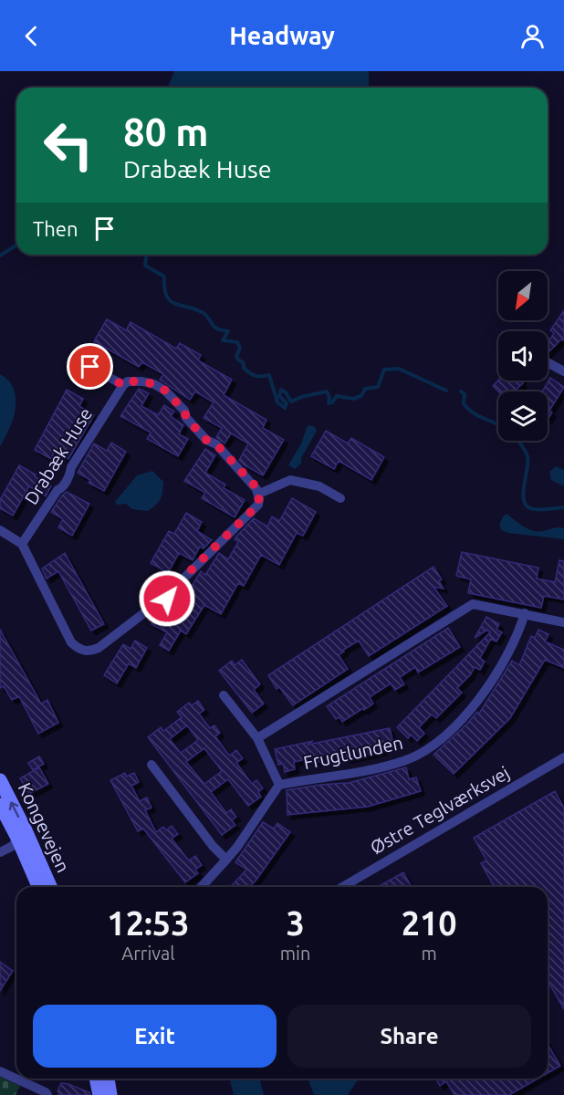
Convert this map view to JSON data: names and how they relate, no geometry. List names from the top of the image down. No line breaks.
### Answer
{"streets":{"main road":["Kongevejen"],"street":["Drabæk Huse","Frugtlunden","Østre Teglværksvej"]},"north":"bottom left","page":{"header":"Headway","turn":["80 m","Drabæk Huse"],"then":"Then","eta":["12:53","Arrival","3","min","210","m"],"buttons":["Exit","Share"]}}
